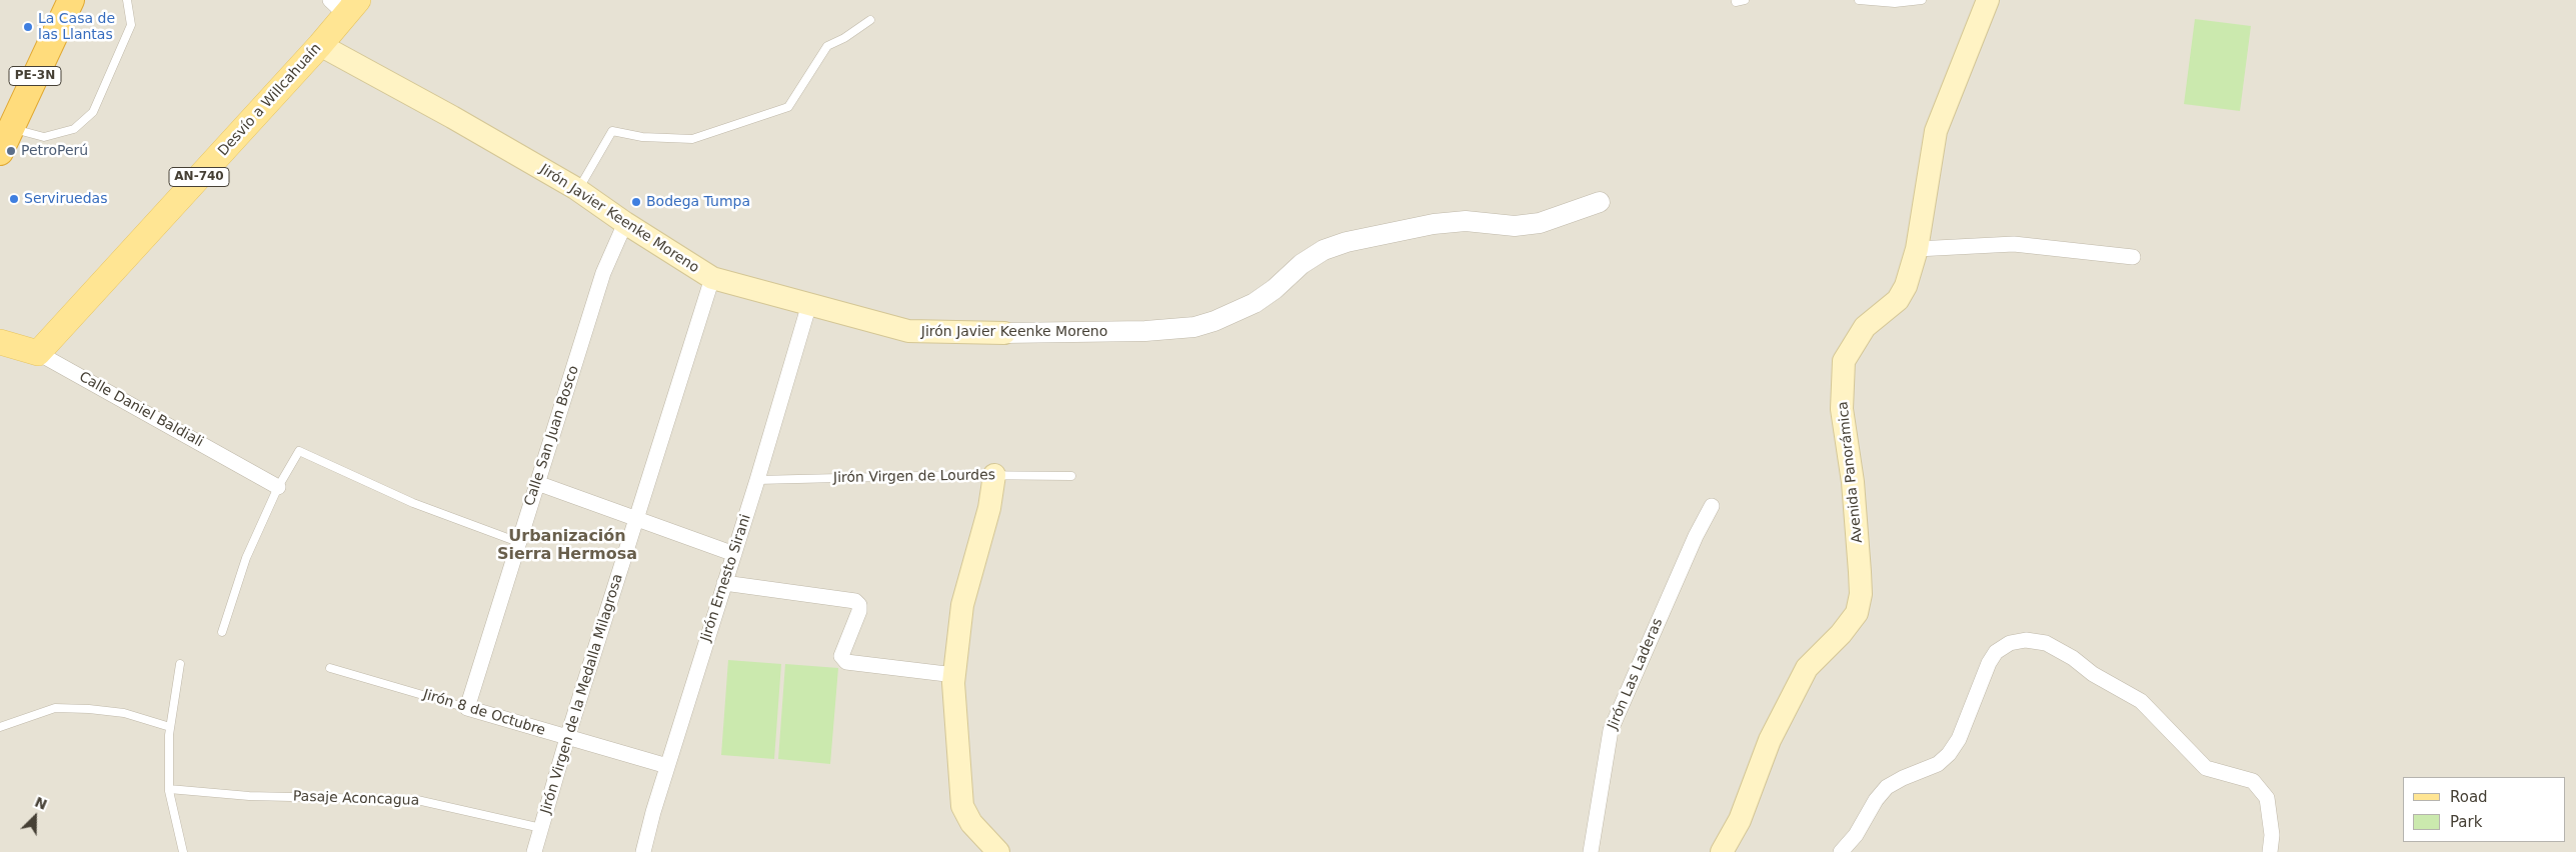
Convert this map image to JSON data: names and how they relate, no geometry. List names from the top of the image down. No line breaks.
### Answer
{"streets":{"highway":["PE-3N"],"main road":["Desvío a Willcahuaín","AN-740","Jirón Javier Keenke Moreno","Calle Daniel Baldiali","Avenida Panorámica"],"street":["Calle San Juan Bosco","Jirón Ernesto Sirani","Jirón Las Laderas","Jirón Virgen de la Medalla Milagrosa","Jirón 8 de Octubre"],"lane":["Jirón Virgen de Lourdes","Pasaje Aconcagua"]},"crossings":[["Desvío a Willcahuaín","Jirón Javier Keenke Moreno"],["Desvío a Willcahuaín","Calle Daniel Baldiali"],["Jirón Javier Keenke Moreno","Calle San Juan Bosco"],["Jirón Javier Keenke Moreno","Jirón Ernesto Sirani"],["Jirón Javier Keenke Moreno","Jirón Virgen de la Medalla Milagrosa"],["Calle San Juan Bosco","Jirón 8 de Octubre"],["Jirón Virgen de Lourdes","Jirón Ernesto Sirani"],["Jirón Ernesto Sirani","Jirón 8 de Octubre"],["Jirón Virgen de la Medalla Milagrosa","Jirón 8 de Octubre"],["Jirón Virgen de la Medalla Milagrosa","Pasaje Aconcagua"]],"districts":["Urbanización Sierra Hermosa"],"places":["La Casa de las Llantas","PetroPerú","Serviruedas","Bodega Tumpa"],"legend":["Road","Park"],"north":"top right"}
